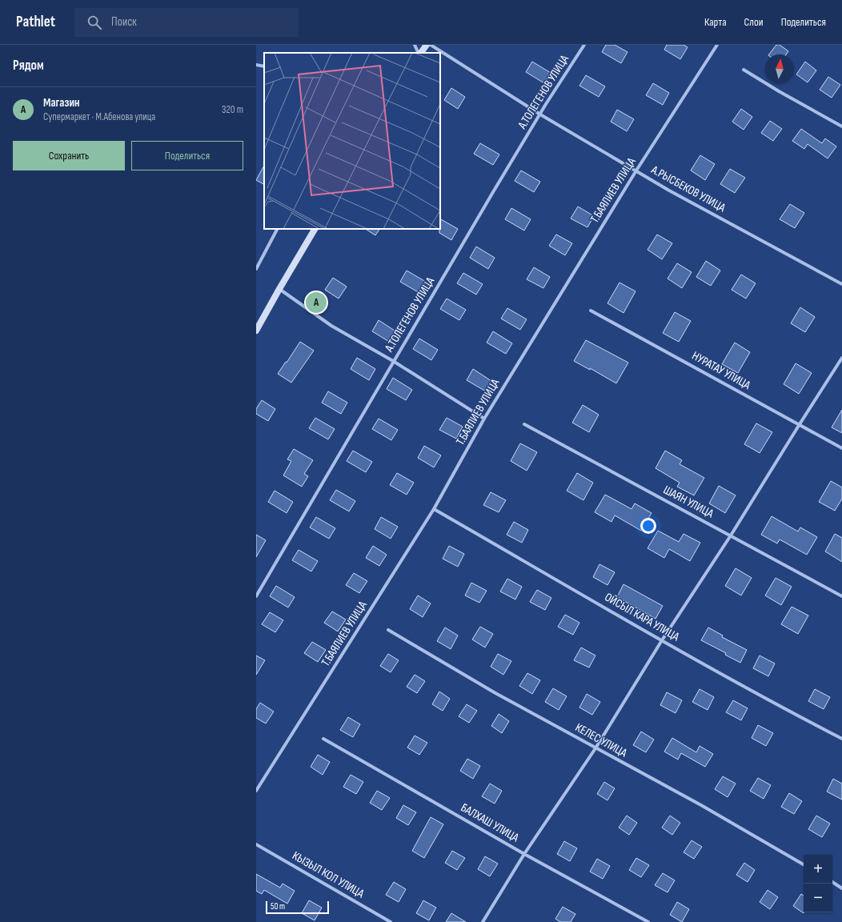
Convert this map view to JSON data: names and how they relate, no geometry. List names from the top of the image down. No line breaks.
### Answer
{"streets":{"street":["А.ТОЛЕГЕНОВ УЛИЦА","А.РЫСБЕКОВ УЛИЦА","Т.БАЯЛИЕВ УЛИЦА","НУРАТАУ УЛИЦА","ШАЯН УЛИЦА","ОЙСЫЛ КАРА УЛИЦА","КЕЛЕС УЛИЦА","БАЛХАШ УЛИЦА","КЫЗЫЛ КОЛ УЛИЦА"]},"crossings":[["А.ТОЛЕГЕНОВ УЛИЦА","А.РЫСБЕКОВ УЛИЦА"],["А.РЫСБЕКОВ УЛИЦА","Т.БАЯЛИЕВ УЛИЦА"],["Т.БАЯЛИЕВ УЛИЦА","ОЙСЫЛ КАРА УЛИЦА"]],"scale_bar":"50 m","north":"top","page":{"header":"Pathlet","search":"Поиск","nav":["Карта","Слои","Поделиться"],"heading":"Рядом","list":[{"mark":"A","name":"Магазин","note":"Супермаркет · М.Абенова улица","value":"320 m"}],"buttons":["Сохранить","Поделиться"],"pins":"A","map_buttons":["+","−"],"scale":"50 m"}}
